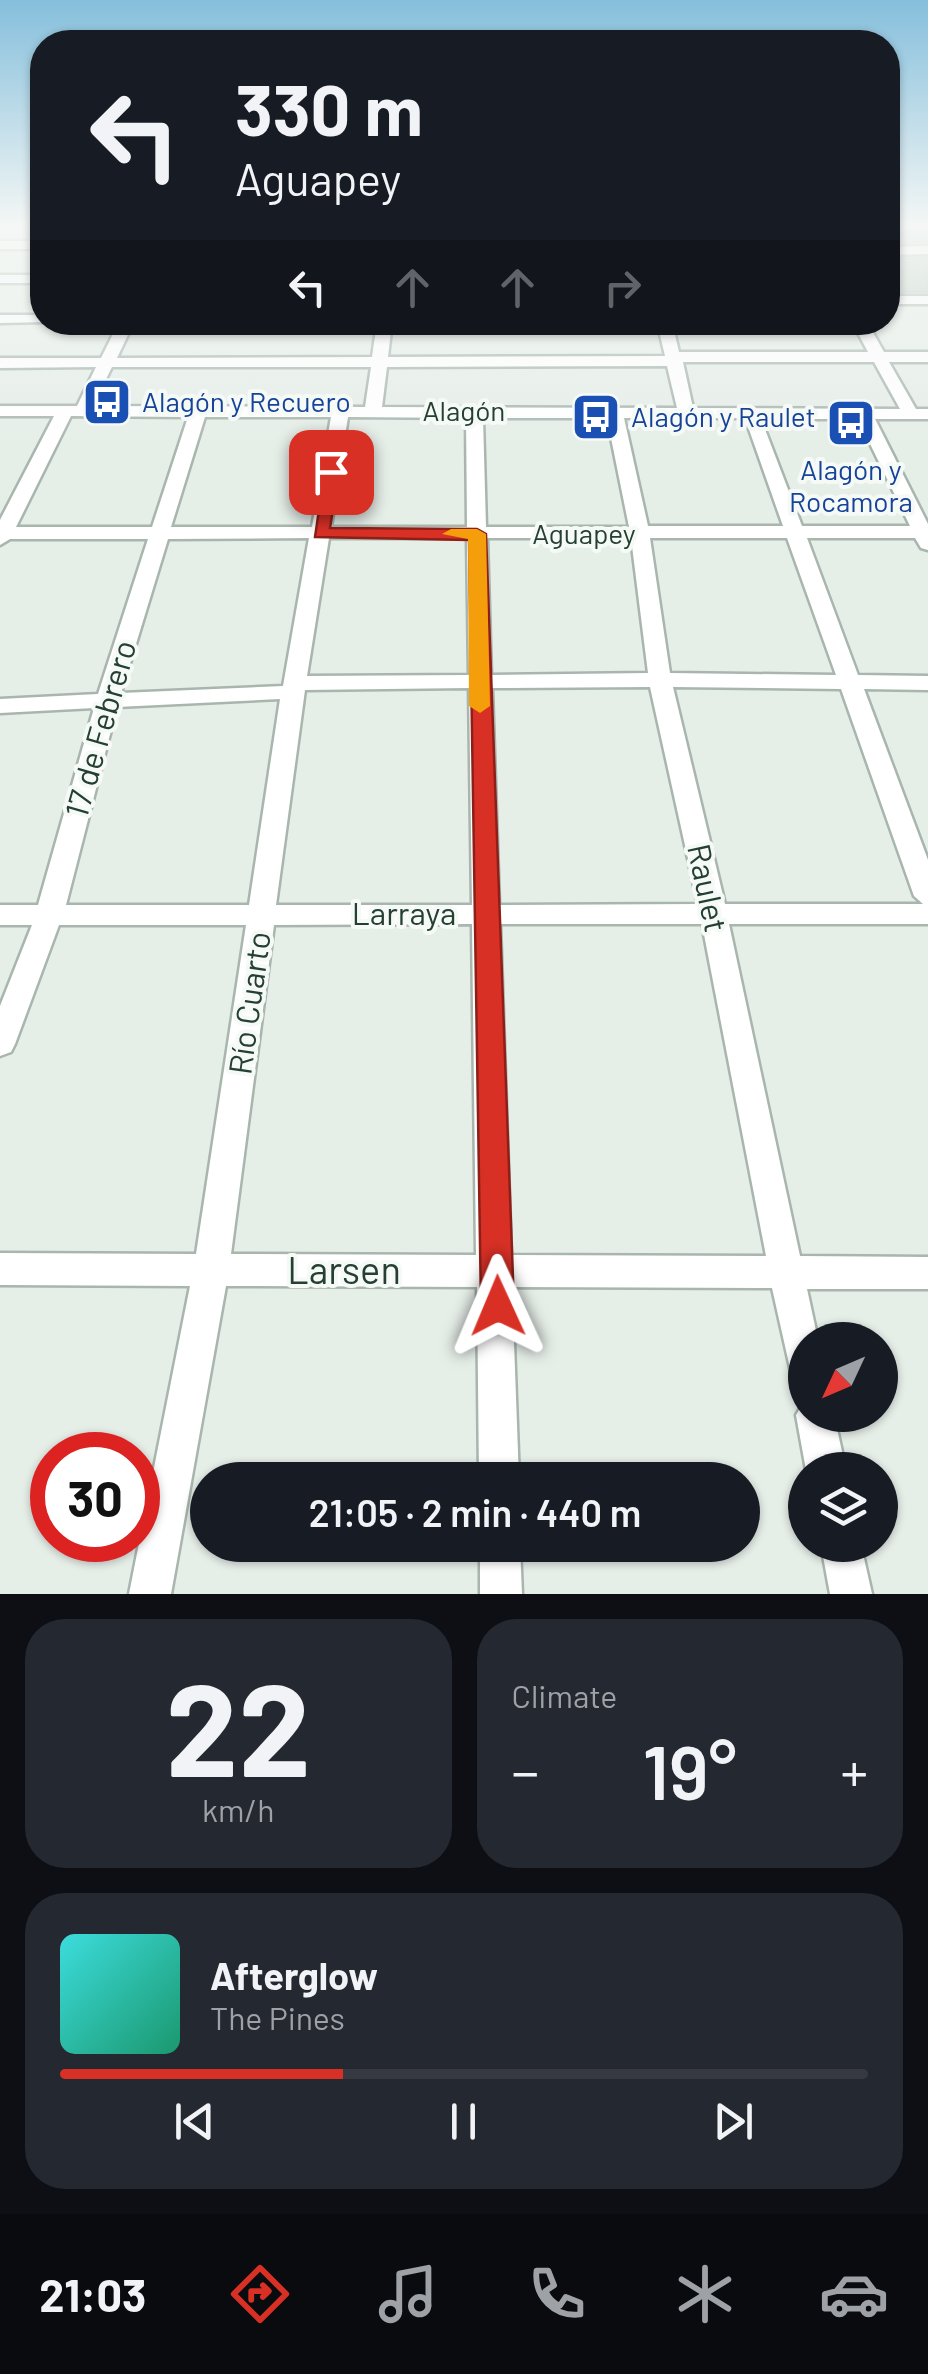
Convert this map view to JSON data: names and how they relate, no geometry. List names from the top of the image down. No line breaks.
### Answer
{"streets":{"street":["Alagón","Aguapey","17 de Febrero","Raulet","Larraya","Río Cuarto","Larsen"]},"crossings":[["Alagón","17 de Febrero"],["Alagón","Raulet"],["Alagón","Río Cuarto"],["Aguapey","17 de Febrero"],["Aguapey","Raulet"],["Aguapey","Río Cuarto"],["17 de Febrero","Larraya"],["Raulet","Larraya"],["Raulet","Larsen"],["Larraya","Río Cuarto"],["Río Cuarto","Larsen"]],"places":{"bus stop":["Alagón y Recuero","Alagón y Raulet","Alagón y Rocamora"]},"north":"bottom left","page":{"turn":["330 m","Aguapey"],"limit":"30","trip":"21:05 · 2 min · 440 m","tile":[["22","km/h"],"Climate"],"heat":["−","19°","+"],"song":["Afterglow","The Pines"],"tabs":"21:03"}}
